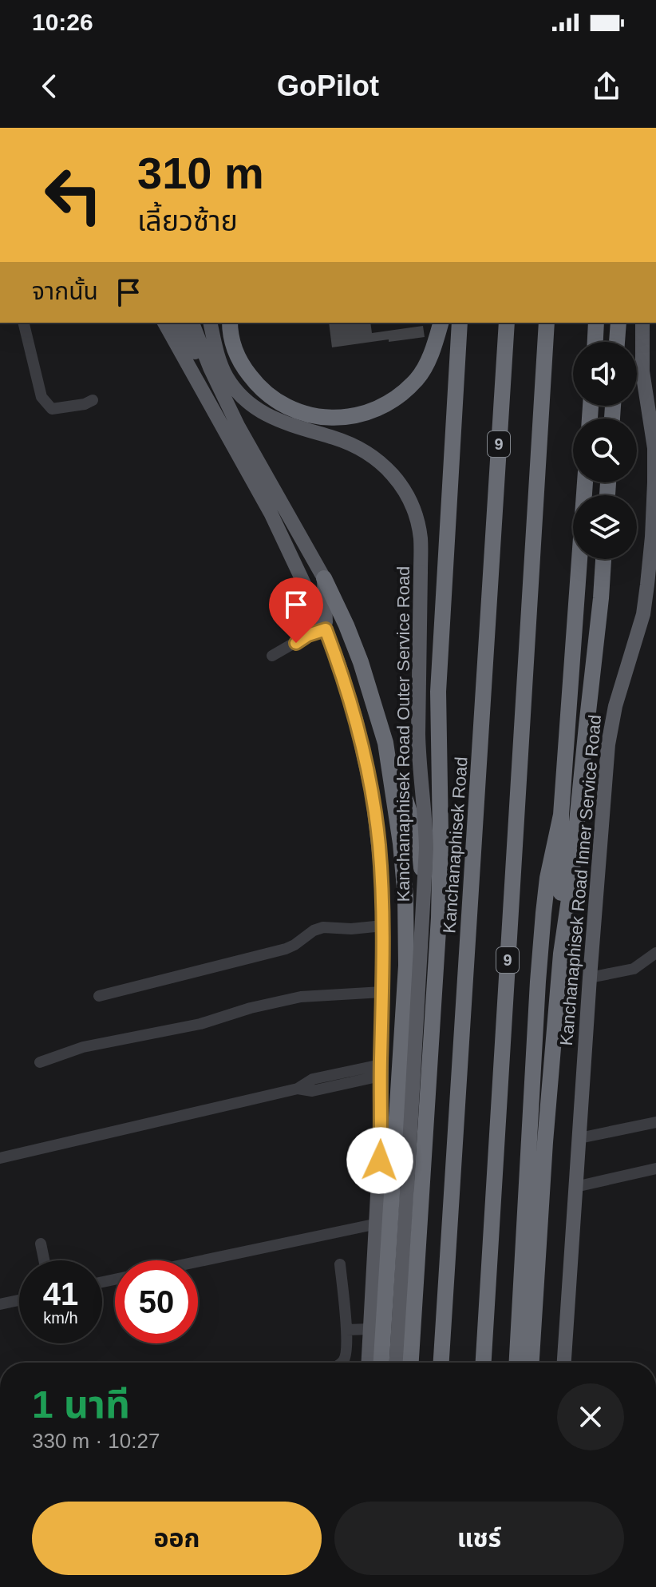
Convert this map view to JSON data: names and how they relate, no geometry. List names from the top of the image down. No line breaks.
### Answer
{"streets":{"highway":["9","Kanchanaphisek Road"],"main road":["Kanchanaphisek Road Outer Service Road","Kanchanaphisek Road Inner Service Road"]},"page":{"status":"10:26","header":"GoPilot","turn":["310 m","เลี้ยวซ้าย"],"then":"จากนั้น","speed":"41 km/h","limit":"50","heading":["1 นาที","330 m · 10:27"],"buttons":["ออก","แชร์"]}}
